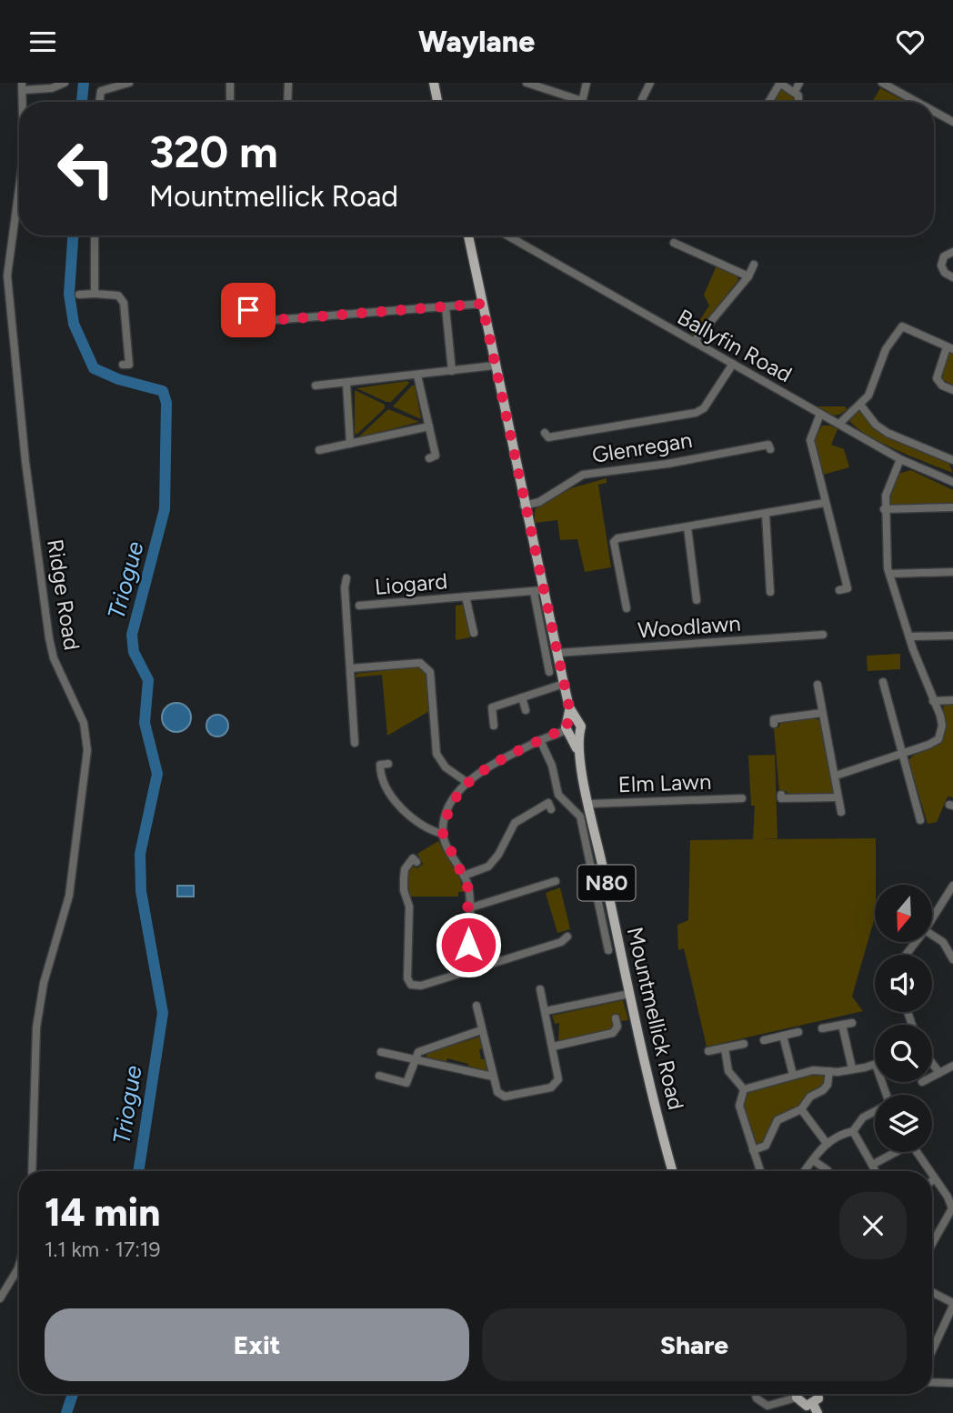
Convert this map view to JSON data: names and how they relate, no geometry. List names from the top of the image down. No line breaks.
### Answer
{"streets":{"main road":["N80","Mountmellick Road"],"street":["Ballyfin Road","Glenregan","Liogard","Ridge Road","Woodlawn","Elm Lawn"]},"crossings":[["Glenregan","Mountmellick Road"],["Liogard","Mountmellick Road"],["Woodlawn","Mountmellick Road"],["Elm Lawn","Mountmellick Road"]],"water":["Triogue"],"north":"bottom","page":{"header":"Waylane","turn":["320 m","Mountmellick Road"],"heading":["14 min","1.1 km · 17:19"],"buttons":["Exit","Share"]}}
